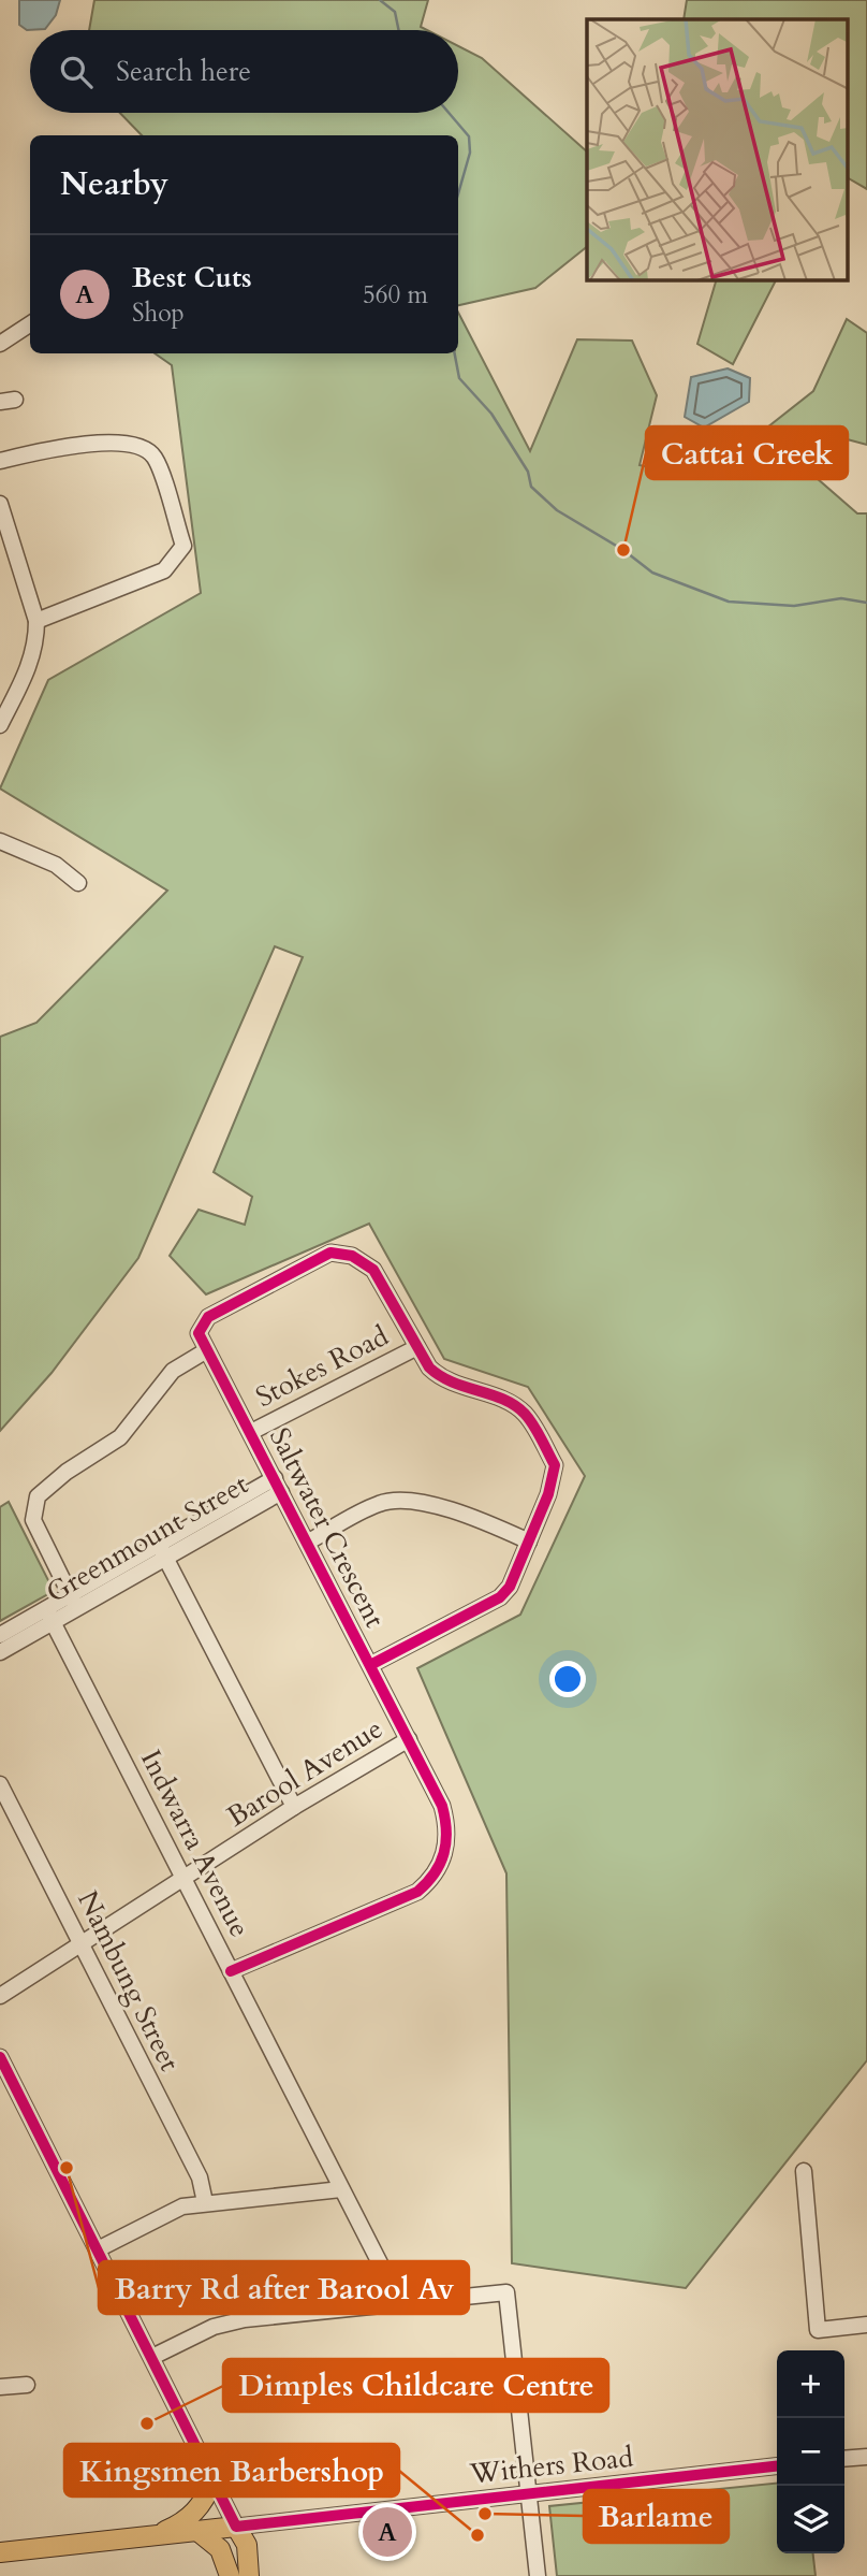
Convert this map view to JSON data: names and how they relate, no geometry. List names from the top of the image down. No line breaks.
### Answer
{"streets":{"main road":["Withers Road"],"street":["Stokes Road","Saltwater Crescent","Greenmount Street","Barool Avenue","Indwarra Avenue","Nambung Street"]},"crossings":[["Stokes Road","Saltwater Crescent"],["Saltwater Crescent","Greenmount Street"],["Saltwater Crescent","Barool Avenue"],["Saltwater Crescent","Indwarra Avenue"],["Greenmount Street","Indwarra Avenue"],["Barool Avenue","Indwarra Avenue"],["Barool Avenue","Nambung Street"]],"places":["Cattai Creek","Barry Rd after Barool Av","Dimples Childcare Centre","Barlame","Kingsmen Barbershop"],"page":{"search":"Search here","heading":"Nearby","list":[{"mark":"A","name":"Best Cuts","note":"Shop","value":"560 m"}],"map_buttons":["+","−"],"pins":"A"}}
